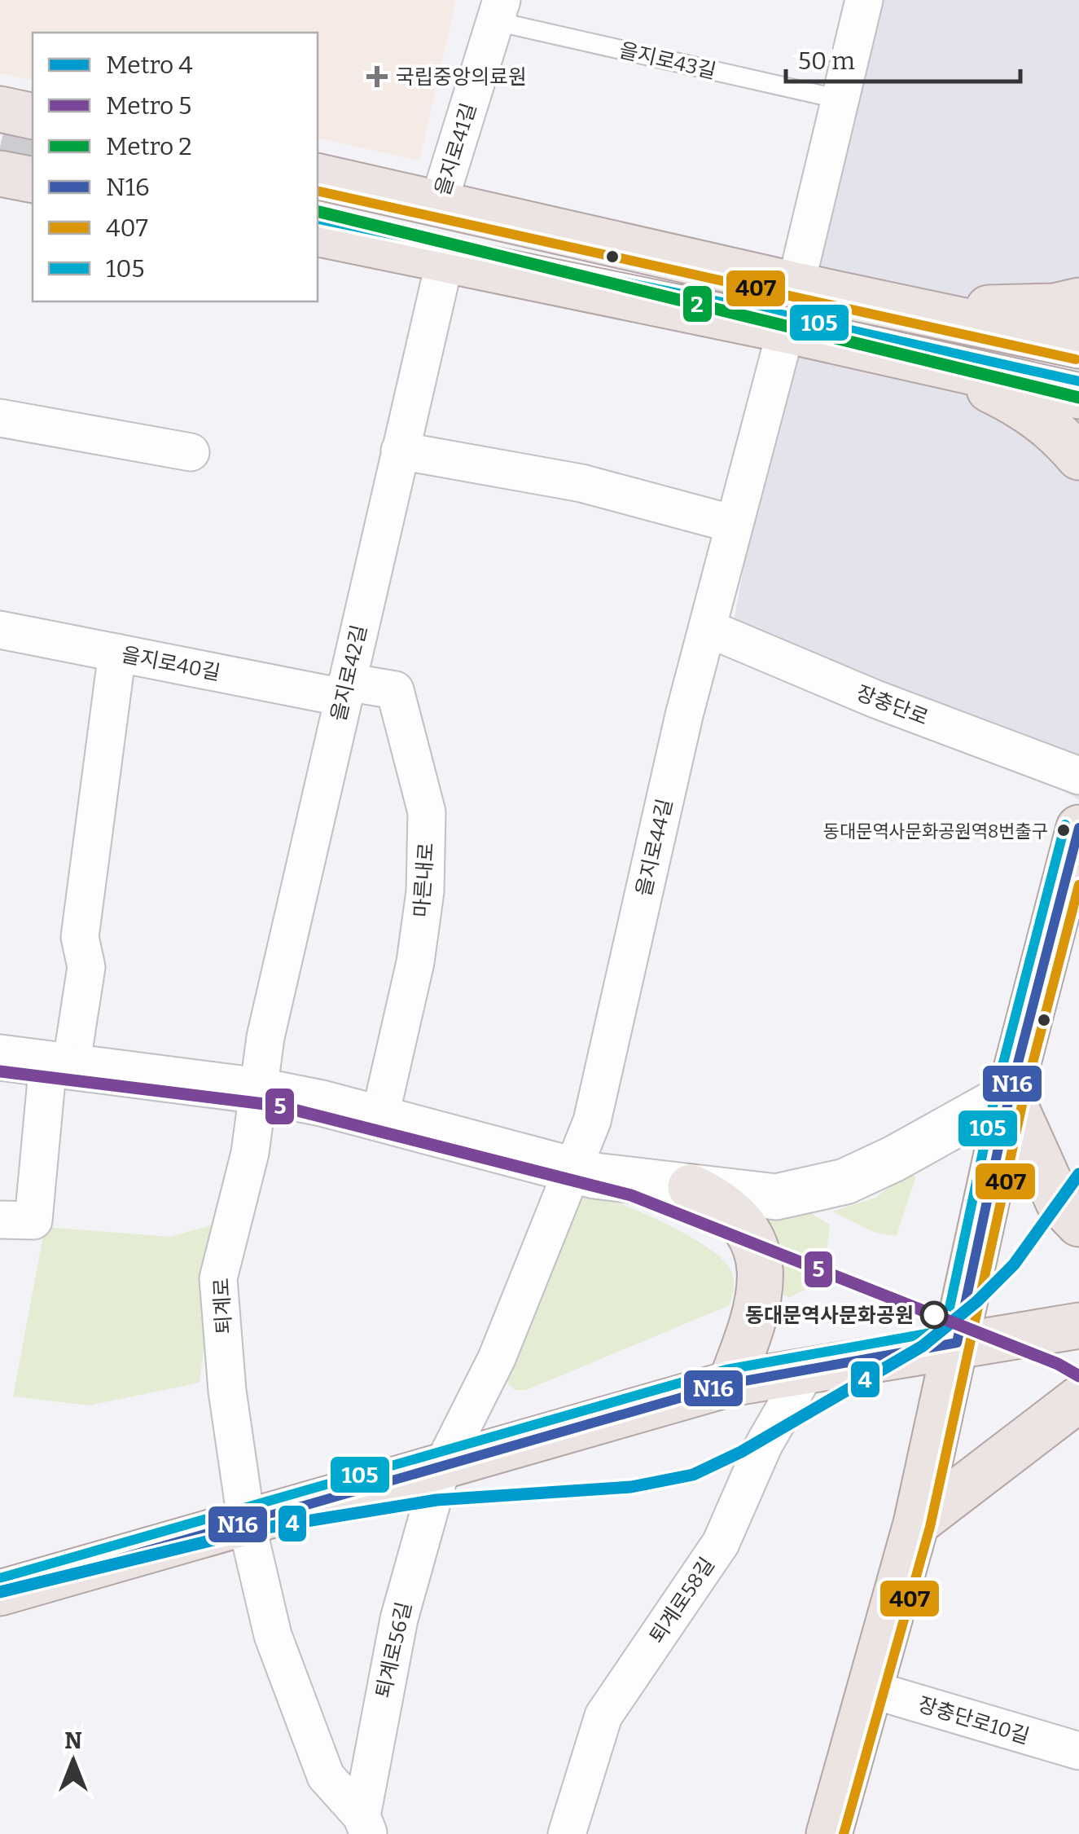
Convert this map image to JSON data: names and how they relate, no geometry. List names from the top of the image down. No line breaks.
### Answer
{"streets":{"street":["을지로41길","을지로40길","을지로42길","장충단로","을지로44길","마른내로","퇴계로","퇴계로58길","퇴계로56길","장충단로10길"],"lane":["을지로43길"]},"crossings":[["을지로43길","을지로41길"],["을지로40길","을지로42길"],["을지로40길","마른내로"],["을지로42길","마른내로"],["을지로42길","퇴계로"],["장충단로","을지로44길"],["퇴계로","퇴계로56길"]],"places":{"health":["국립중앙의료원"],"other":["동대문역사문화공원역8번출구","동대문역사문화공원"]},"lines":["transit line 407","metro line 2","transit line 105","transit line N16","metro line 5","metro line 4"],"legend":["Metro 4","Metro 5","Metro 2","N16","407","105"],"scale_bar":"50 m","north":"top"}
